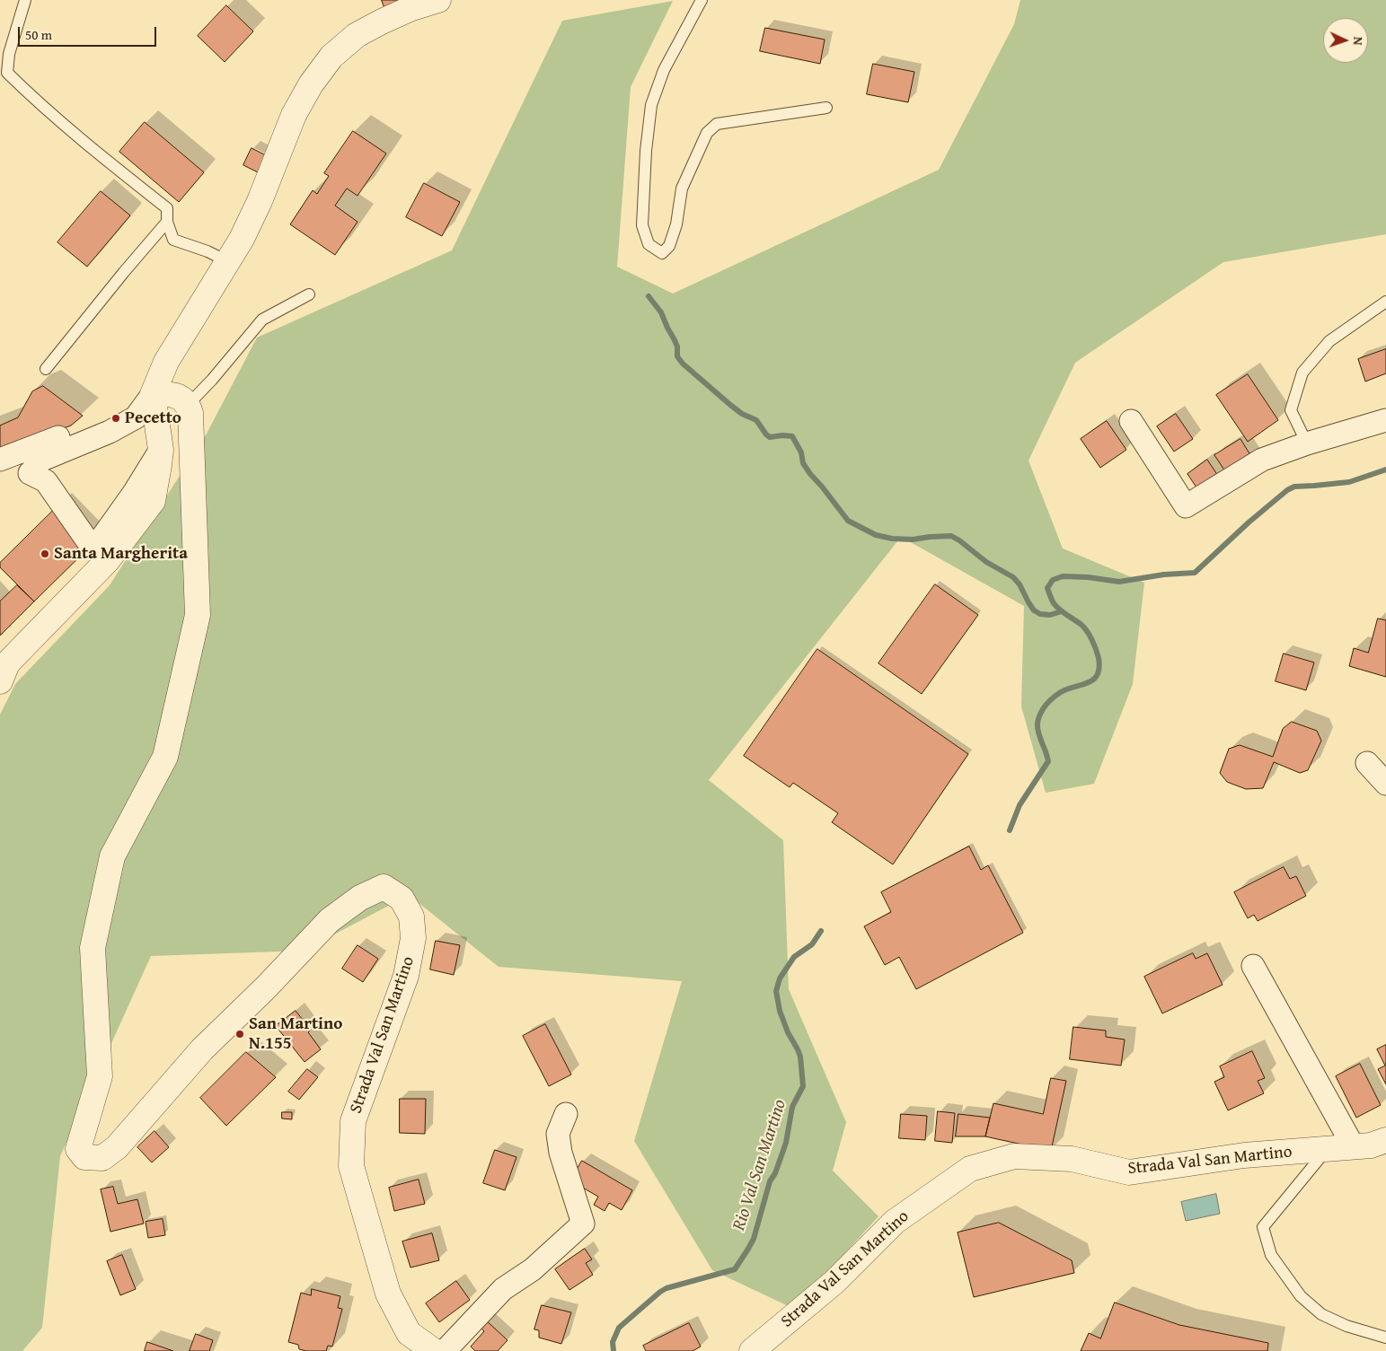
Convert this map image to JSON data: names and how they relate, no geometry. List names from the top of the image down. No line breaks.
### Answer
{"streets":{"street":["Strada Val San Martino"]},"water":["Rio Val San Martino"],"places":["Pecetto","Santa Margherita","San Martino N.155"],"scale_bar":"50 m","north":"right"}
